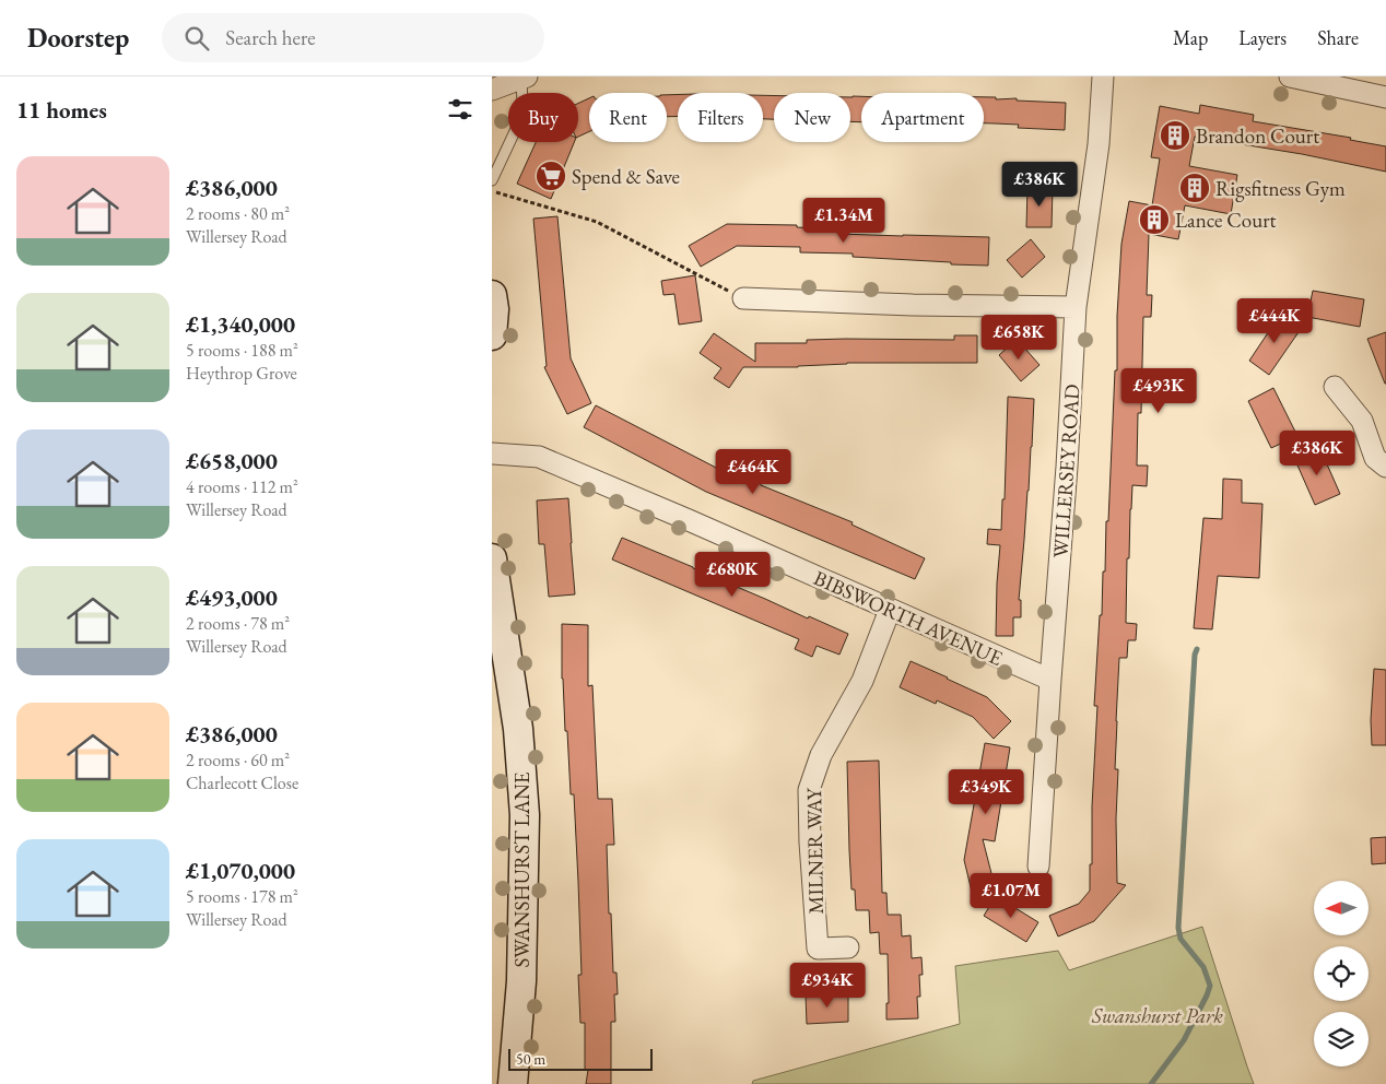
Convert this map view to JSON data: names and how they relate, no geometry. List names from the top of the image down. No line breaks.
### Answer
{"streets":{"main road":["SWANSHURST LANE"],"street":["WILLERSEY ROAD","BIBSWORTH AVENUE","MILNER WAY"]},"crossings":[["WILLERSEY ROAD","BIBSWORTH AVENUE"],["BIBSWORTH AVENUE","MILNER WAY"]],"parks":["Swanshurst Park"],"places":{"building":["Brandon Court","Rigsfitness Gym","Lance Court"],"supermarket":["Spend & Save"]},"scale_bar":"50 m","north":"left","page":{"header":"Doorstep","search":"Search here","nav":["Map","Layers","Share"],"heading":"11 homes","chip":["Buy","Rent","Filters","New","Apartment"],"list":[{"name":"£386,000","note":"2 rooms · 80 m² · Willersey Road"},{"name":"£1,340,000","note":"5 rooms · 188 m² · Heythrop Grove"},{"name":"£658,000","note":"4 rooms · 112 m² · Willersey Road"},{"name":"£493,000","note":"2 rooms · 78 m² · Willersey Road"},{"name":"£386,000","note":"2 rooms · 60 m² · Charlecott Close"},{"name":"£1,070,000","note":"5 rooms · 178 m² · Willersey Road"}],"price":["£386K","£1.34M","£444K","£658K","£493K","£386K","£464K","£680K","£349K","£1.07M","£934K"],"scale":"50 m"}}
